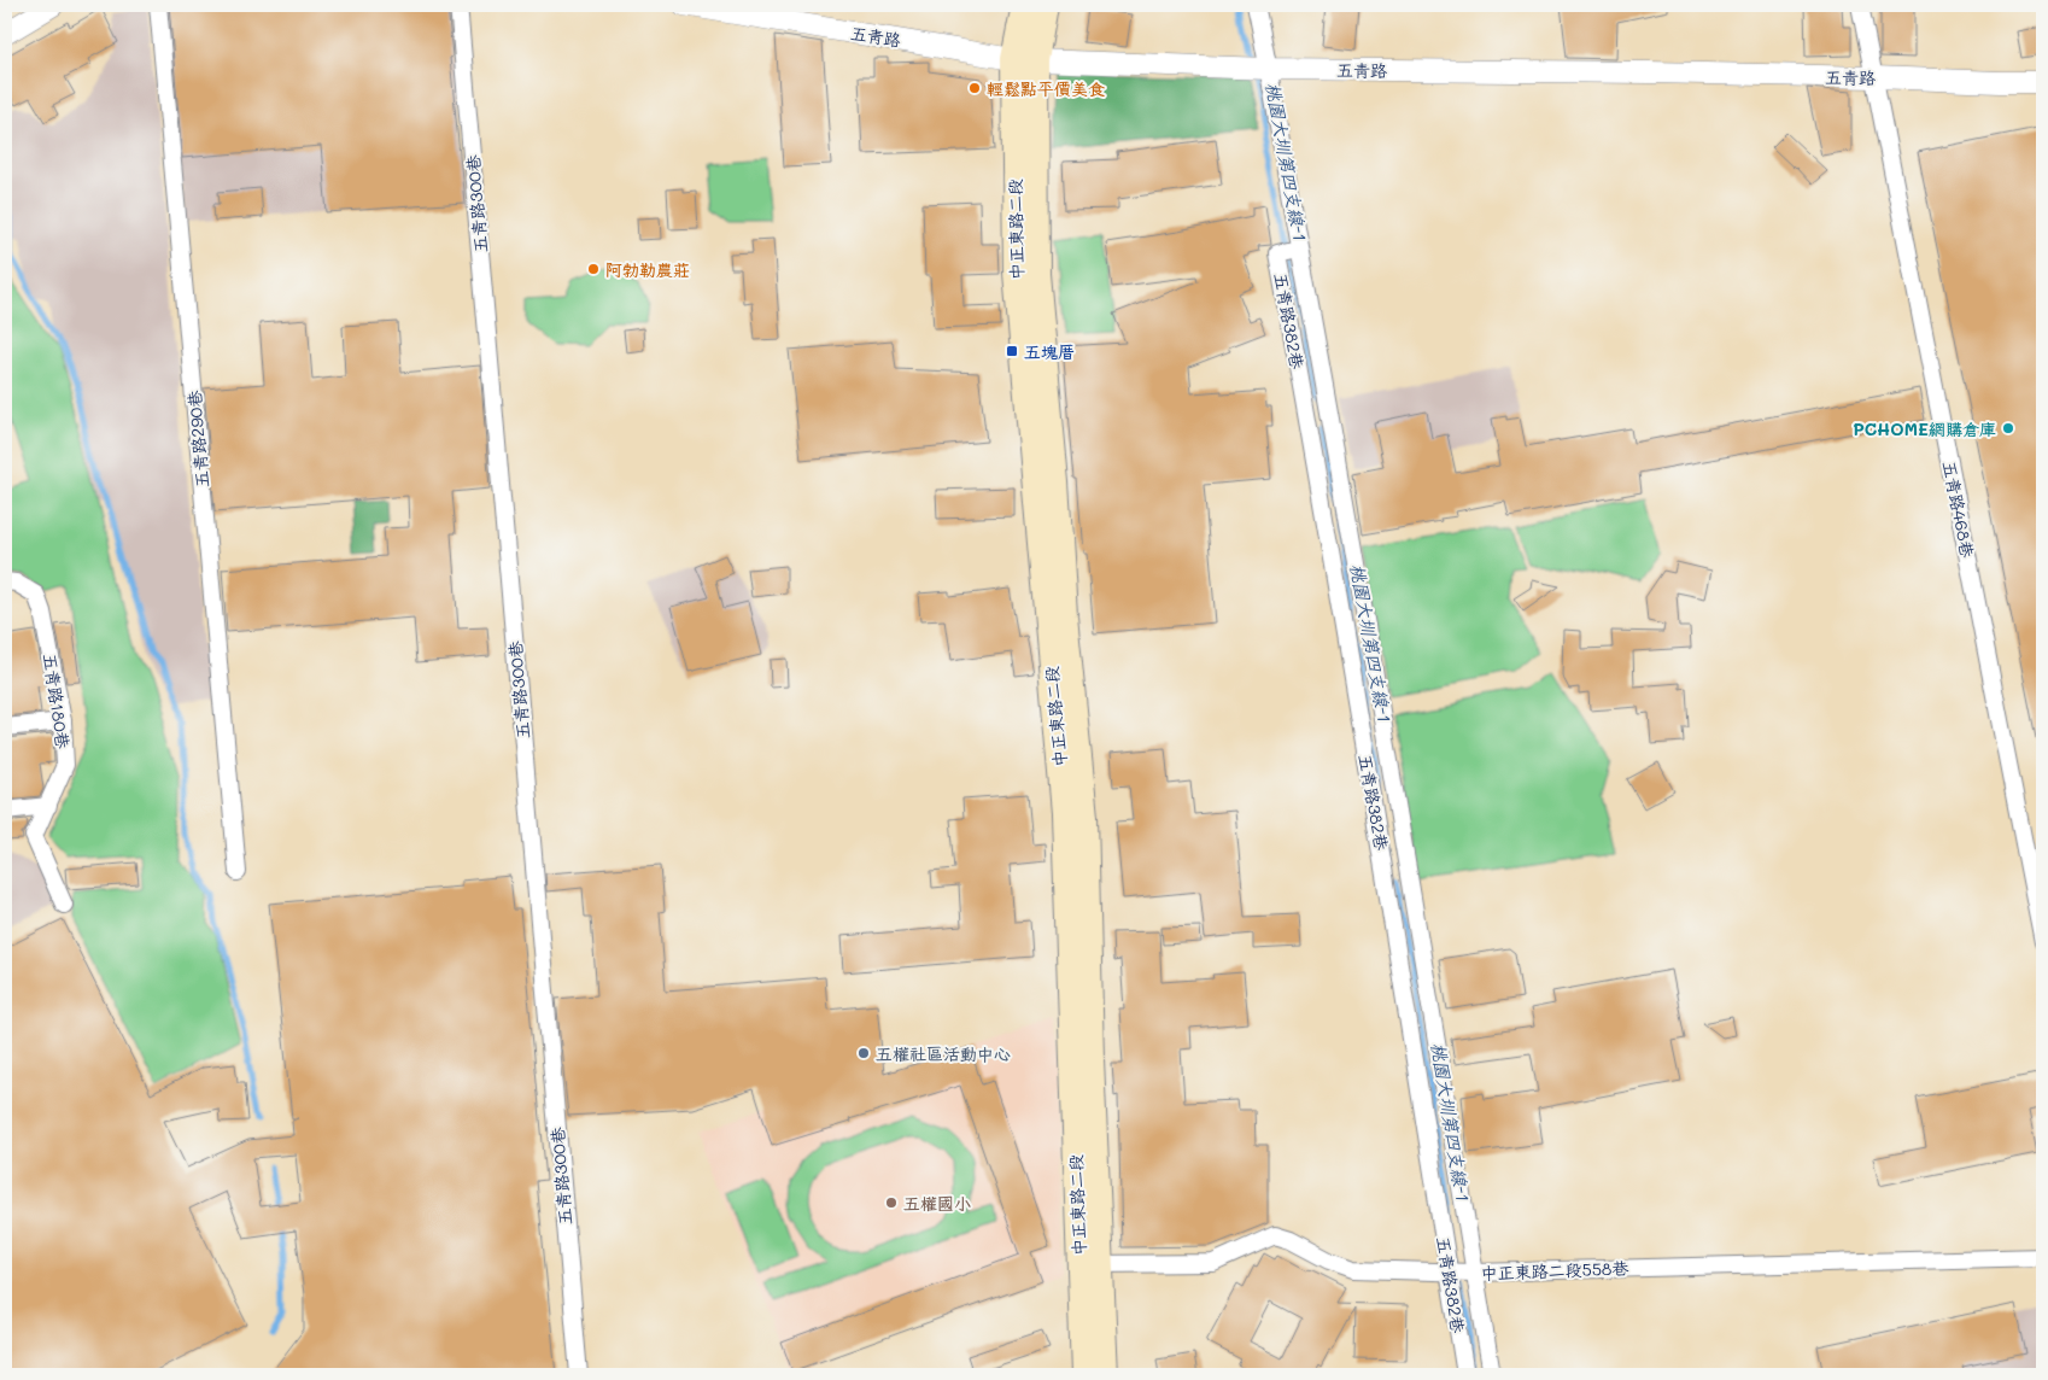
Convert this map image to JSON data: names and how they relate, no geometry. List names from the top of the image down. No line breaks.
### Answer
{"streets":{"main road":["中正東路二段"],"street":["五青路","五青路300巷","五青路382巷","五青路290巷","五青路468巷","五青路180巷","中正東路二段558巷"]},"crossings":[["五青路","中正東路二段"],["五青路","五青路382巷"],["五青路","五青路468巷"],["中正東路二段","中正東路二段558巷"],["五青路382巷","中正東路二段558巷"]],"water":["桃園大圳第四支線-1"],"places":{"other":["輕鬆點平價美食","阿勃勒農莊","PCHOME網購倉庫","五權社區活動中心","五權國小"],"transit":["五塊厝"]}}
